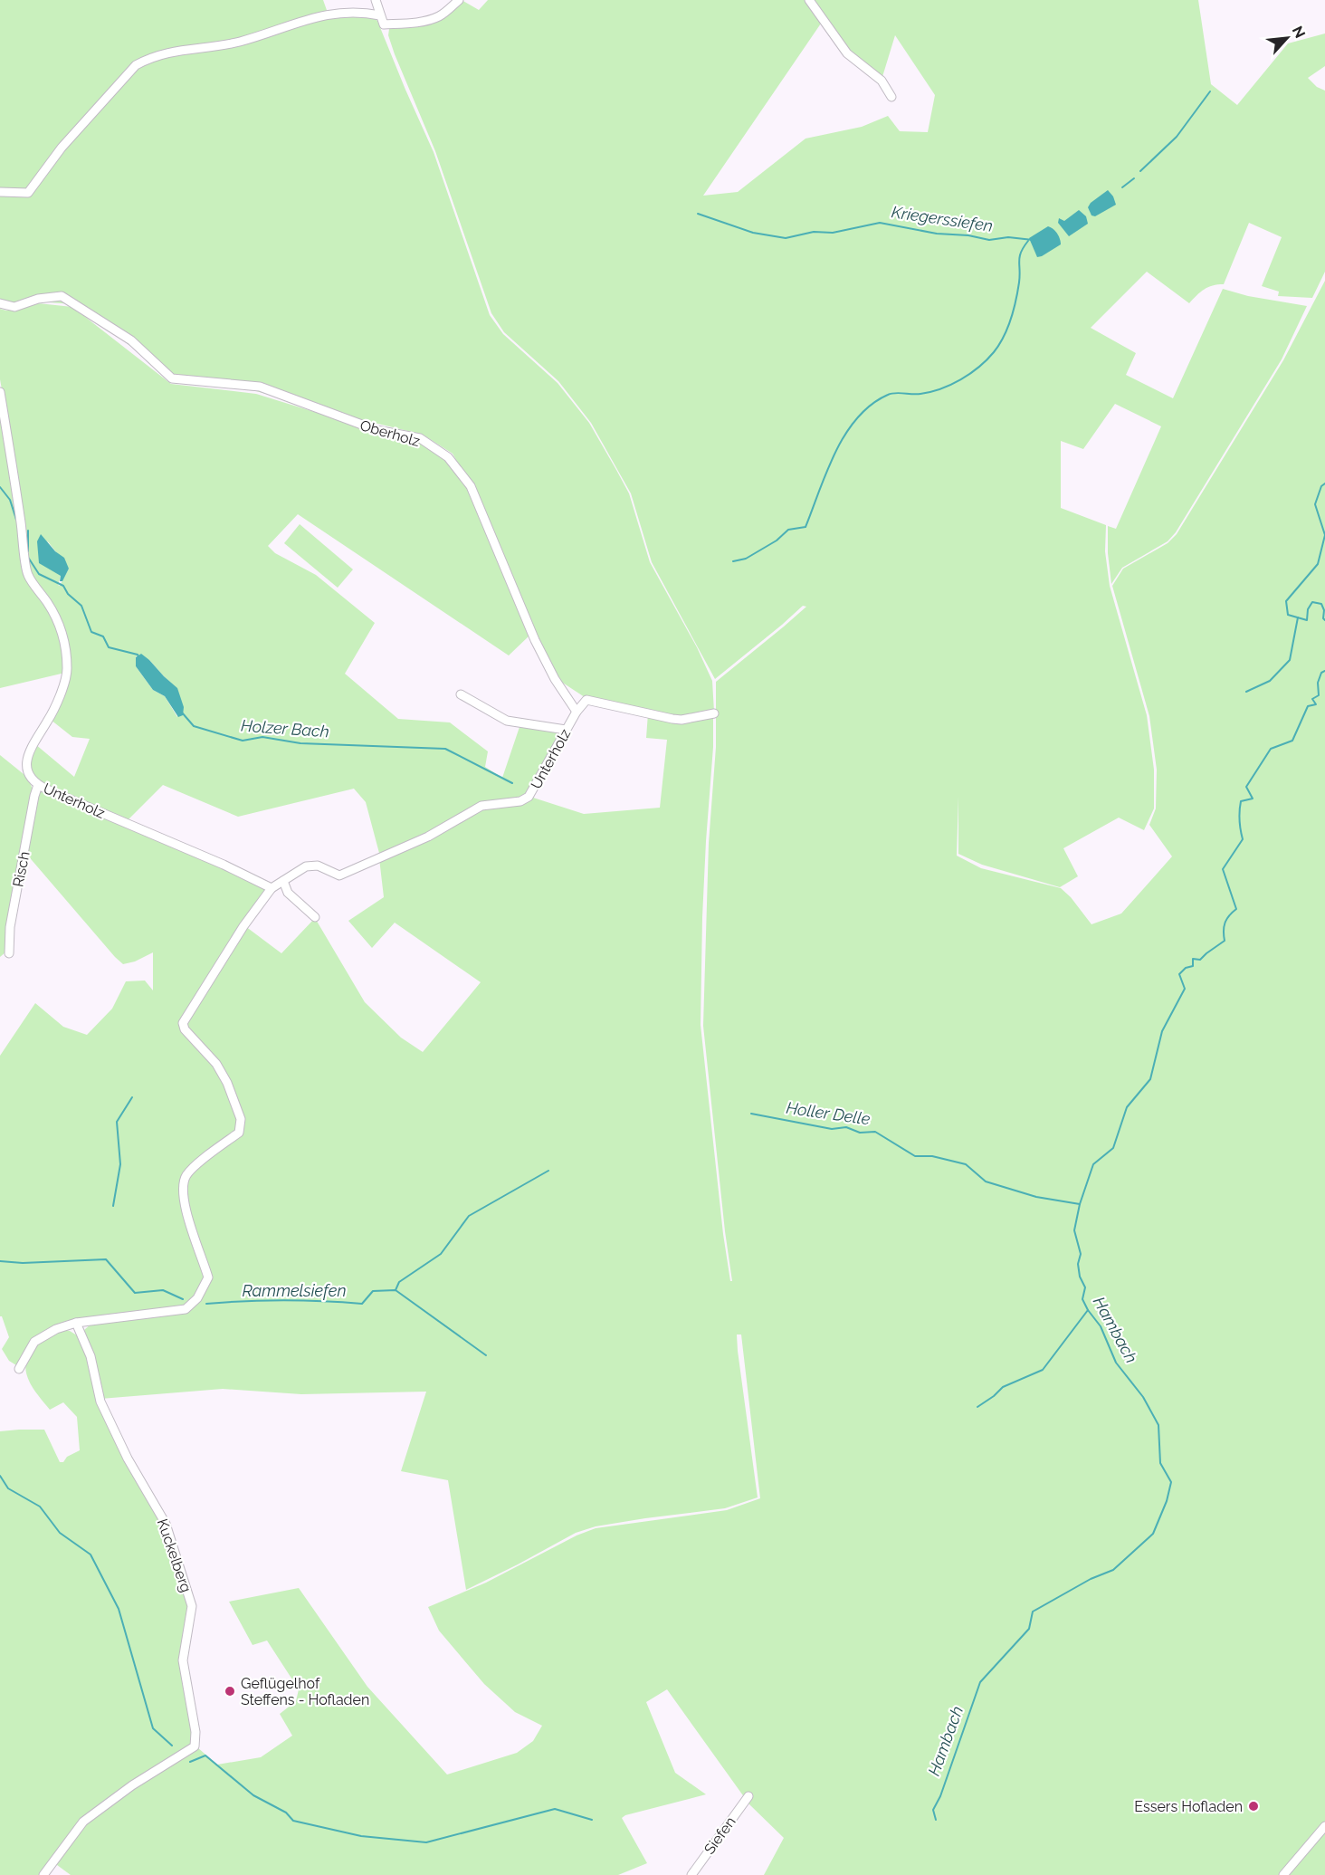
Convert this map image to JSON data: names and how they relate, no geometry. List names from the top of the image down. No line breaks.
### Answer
{"streets":{"street":["Oberholz","Unterholz","Risch","Kuckelberg","Siefen"]},"crossings":[["Oberholz","Unterholz"],["Unterholz","Risch"]],"water":["Kriegerssiefen","Holzer Bach","Holler Delle","Rammelsiefen","Hambach"],"places":["Geflügelhof Steffens - Hofladen","Essers Hofladen"],"north":"top right"}
